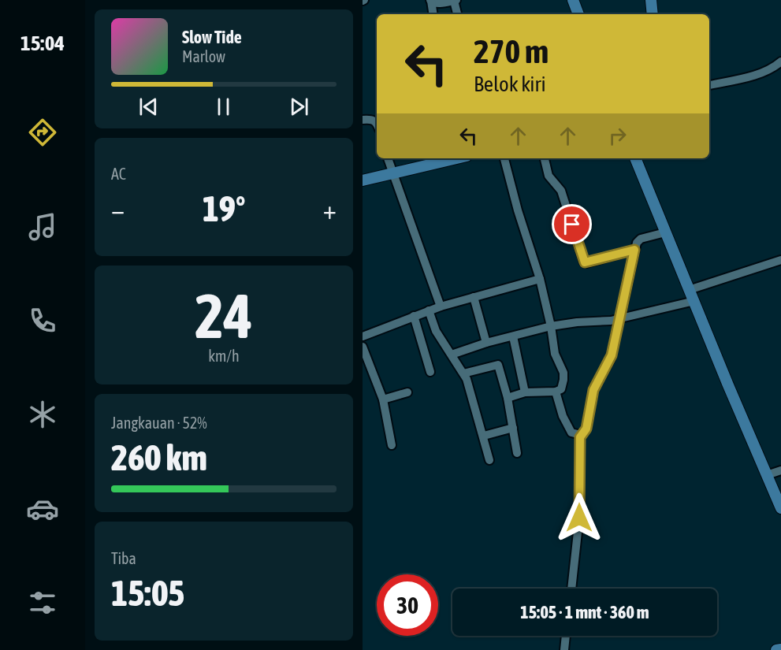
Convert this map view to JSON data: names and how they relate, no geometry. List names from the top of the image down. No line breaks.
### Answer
{"page":{"tabs":"15:04","turn":["270 m","Belok kiri"],"song":["Slow Tide","Marlow"],"tile":["AC",["24","km/h"],["Jangkauan · 52%","260 km"],["Tiba","15:05"]],"heat":["−","19°","+"],"limit":"30","trip":"15:05 · 1 mnt · 360 m"}}
